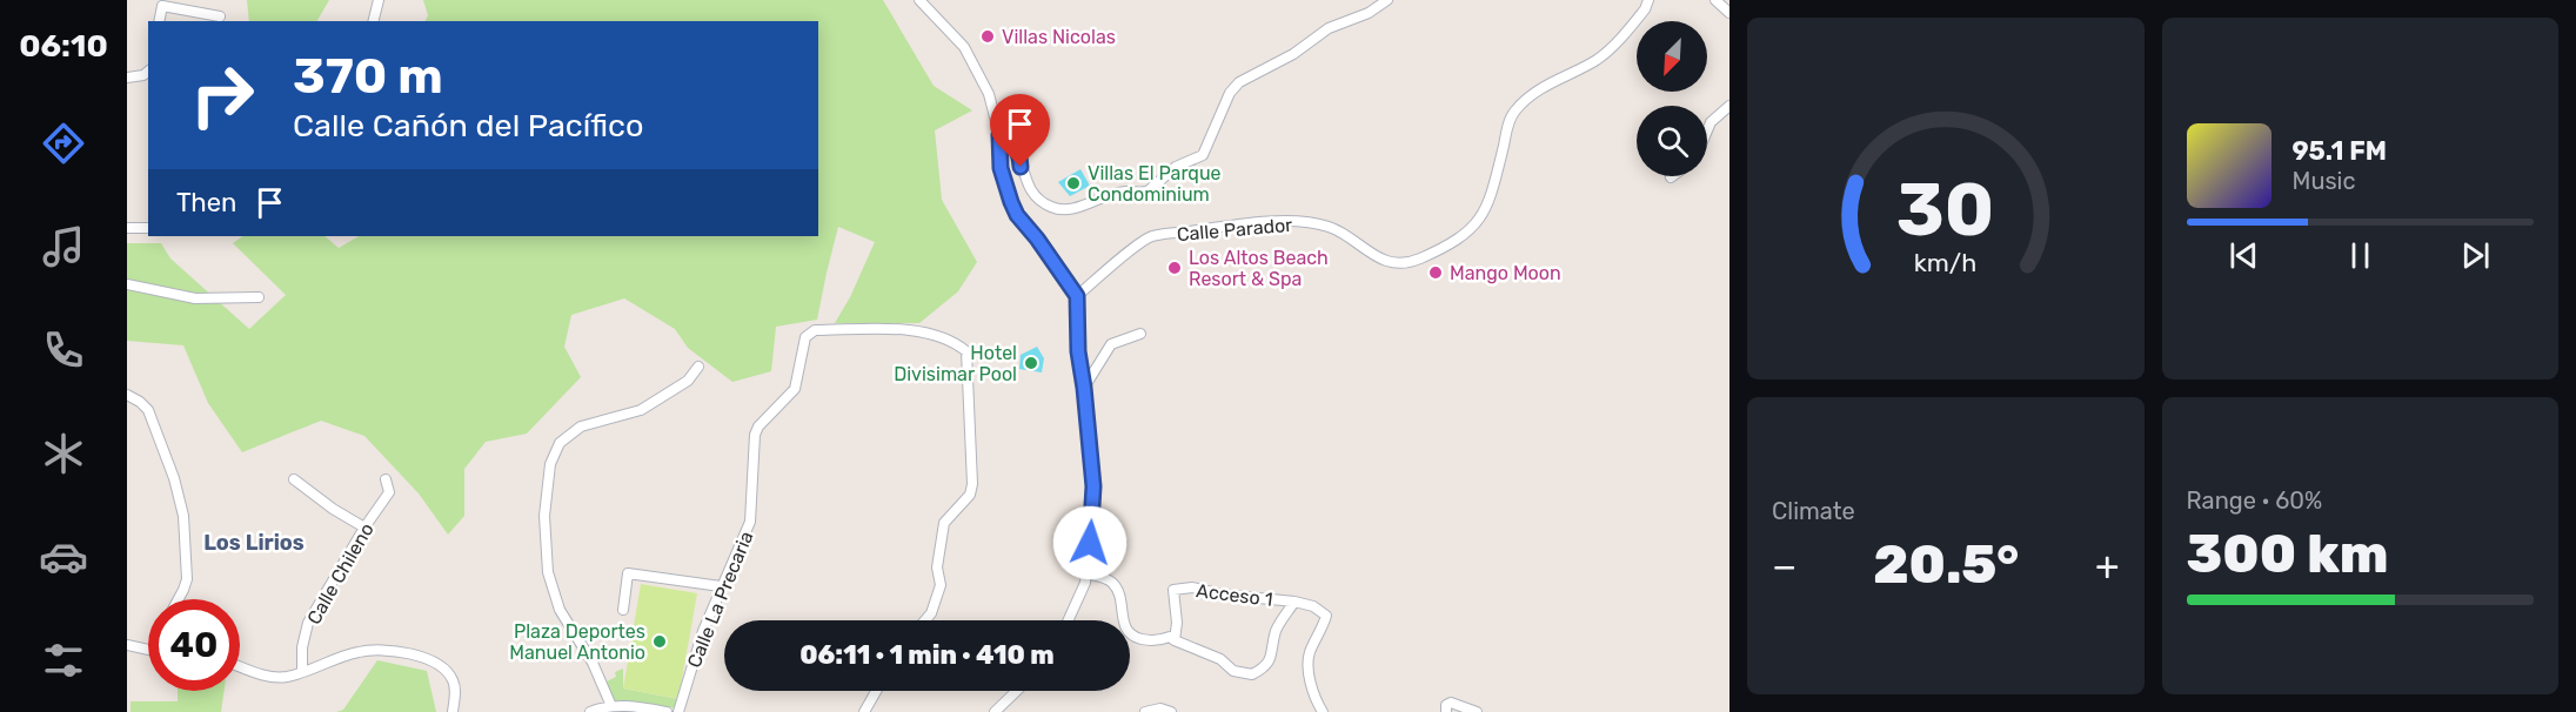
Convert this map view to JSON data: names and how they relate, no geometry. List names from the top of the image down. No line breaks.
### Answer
{"streets":{"street":["Calle Parador","Calle Chileno","Acceso 1","Calle La Precaria"]},"districts":["Los Lirios"],"places":["Villas Nicolas","Villas El Parque Condominium","Los Altos Beach Resort & Spa","Mango Moon","Hotel Divisimar Pool","Plaza Deportes Manuel Antonio"],"north":"bottom left","page":{"tabs":"06:10","turn":["370 m","Calle Cañón del Pacífico"],"song":["95.1 FM","Music"],"then":"Then","tile":["Climate",["Range · 60%","300 km"]],"heat":["−","20.5°","+"],"limit":"40","trip":"06:11 · 1 min · 410 m","gauge":["30","km/h"]}}
